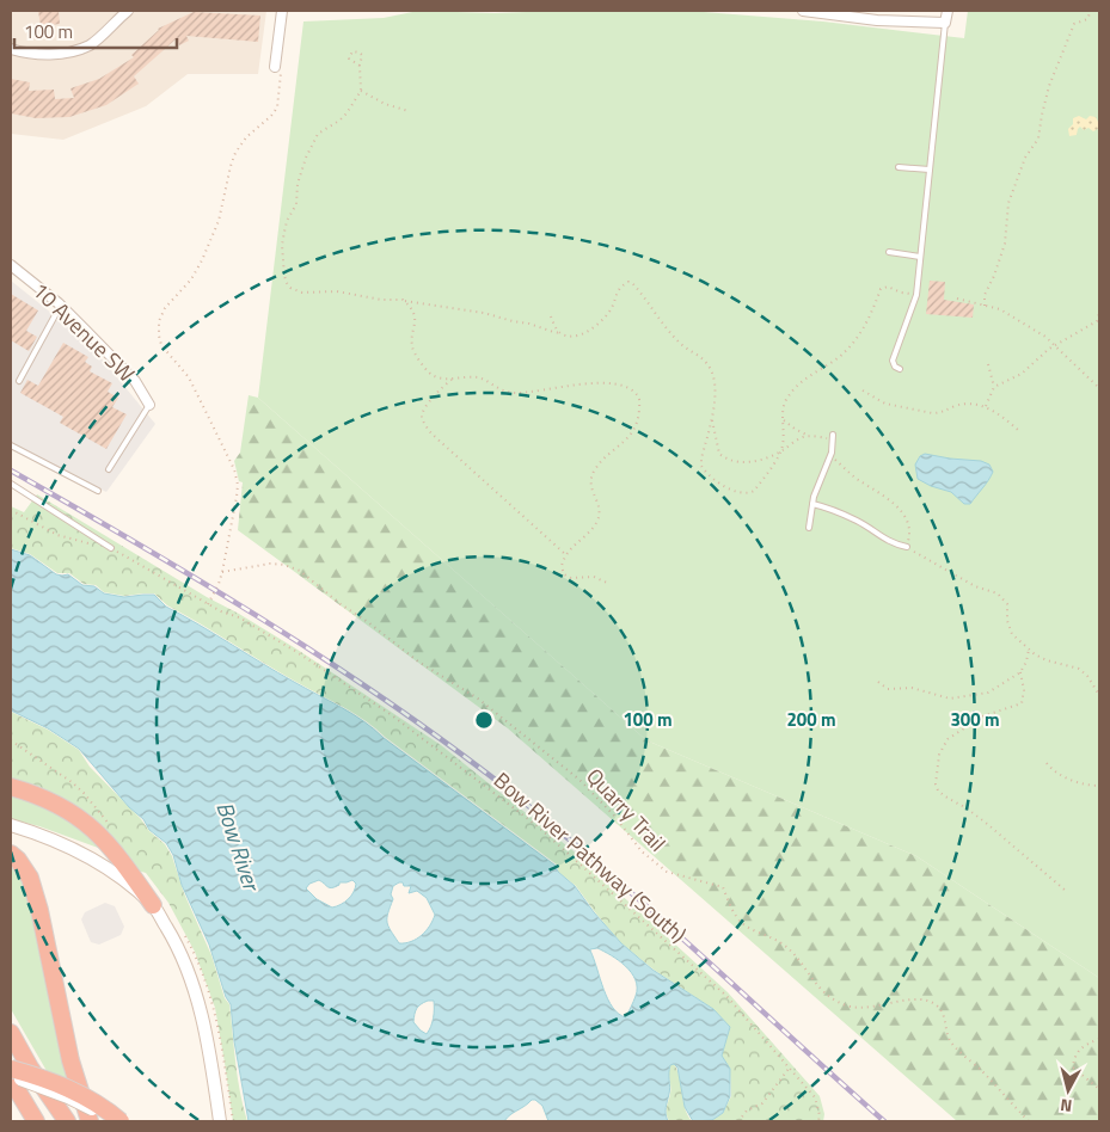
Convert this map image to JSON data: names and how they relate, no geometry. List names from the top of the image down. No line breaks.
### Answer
{"streets":{"street":["10 Avenue SW"],"path":["Quarry Trail","Bow River Pathway (South)"]},"crossings":[["Quarry Trail","Bow River Pathway (South)"]],"water":["Bow River"],"scale_bar":"100 m","north":"bottom","rings":["100 m","200 m","300 m"]}
